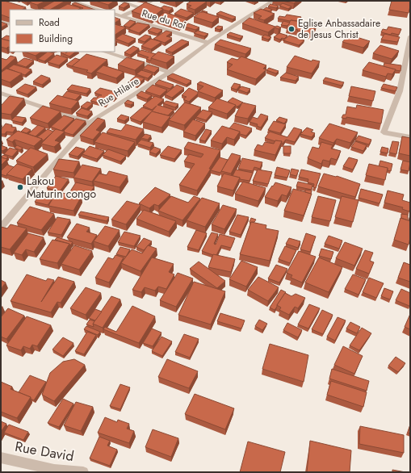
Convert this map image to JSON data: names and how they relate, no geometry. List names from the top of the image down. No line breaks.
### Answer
{"streets":{"street":["Rue du Roi","Rue Hilaire","Rue David"]},"crossings":[["Rue du Roi","Rue Hilaire"]],"places":["Eglise Anbassadaire de Jesus Christ","Lakou Maturin congo"],"legend":["Road","Building"]}
